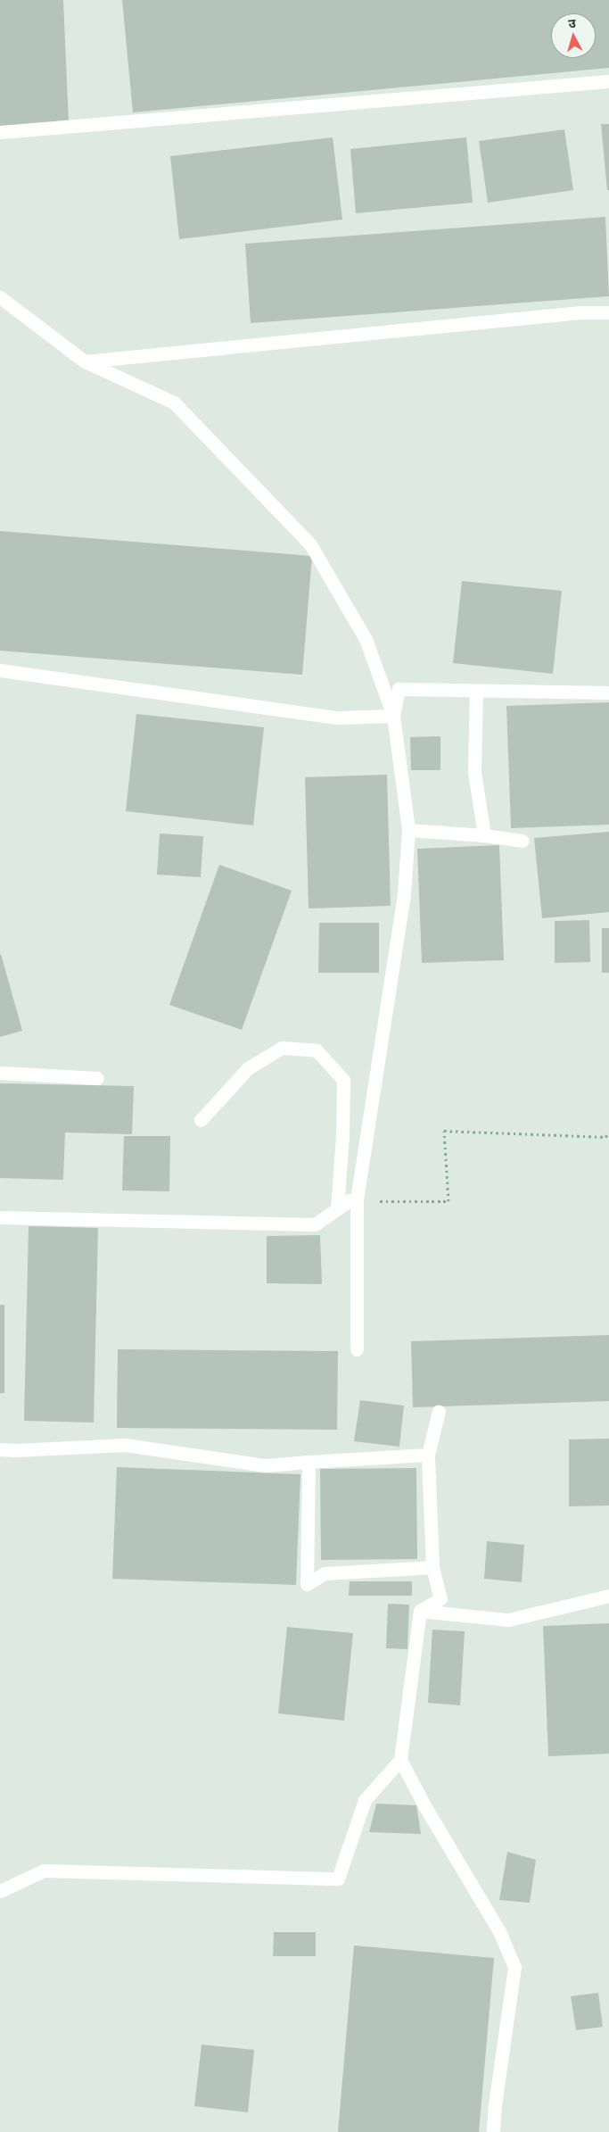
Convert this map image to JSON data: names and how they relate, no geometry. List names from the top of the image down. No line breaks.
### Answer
{"north":"top"}
